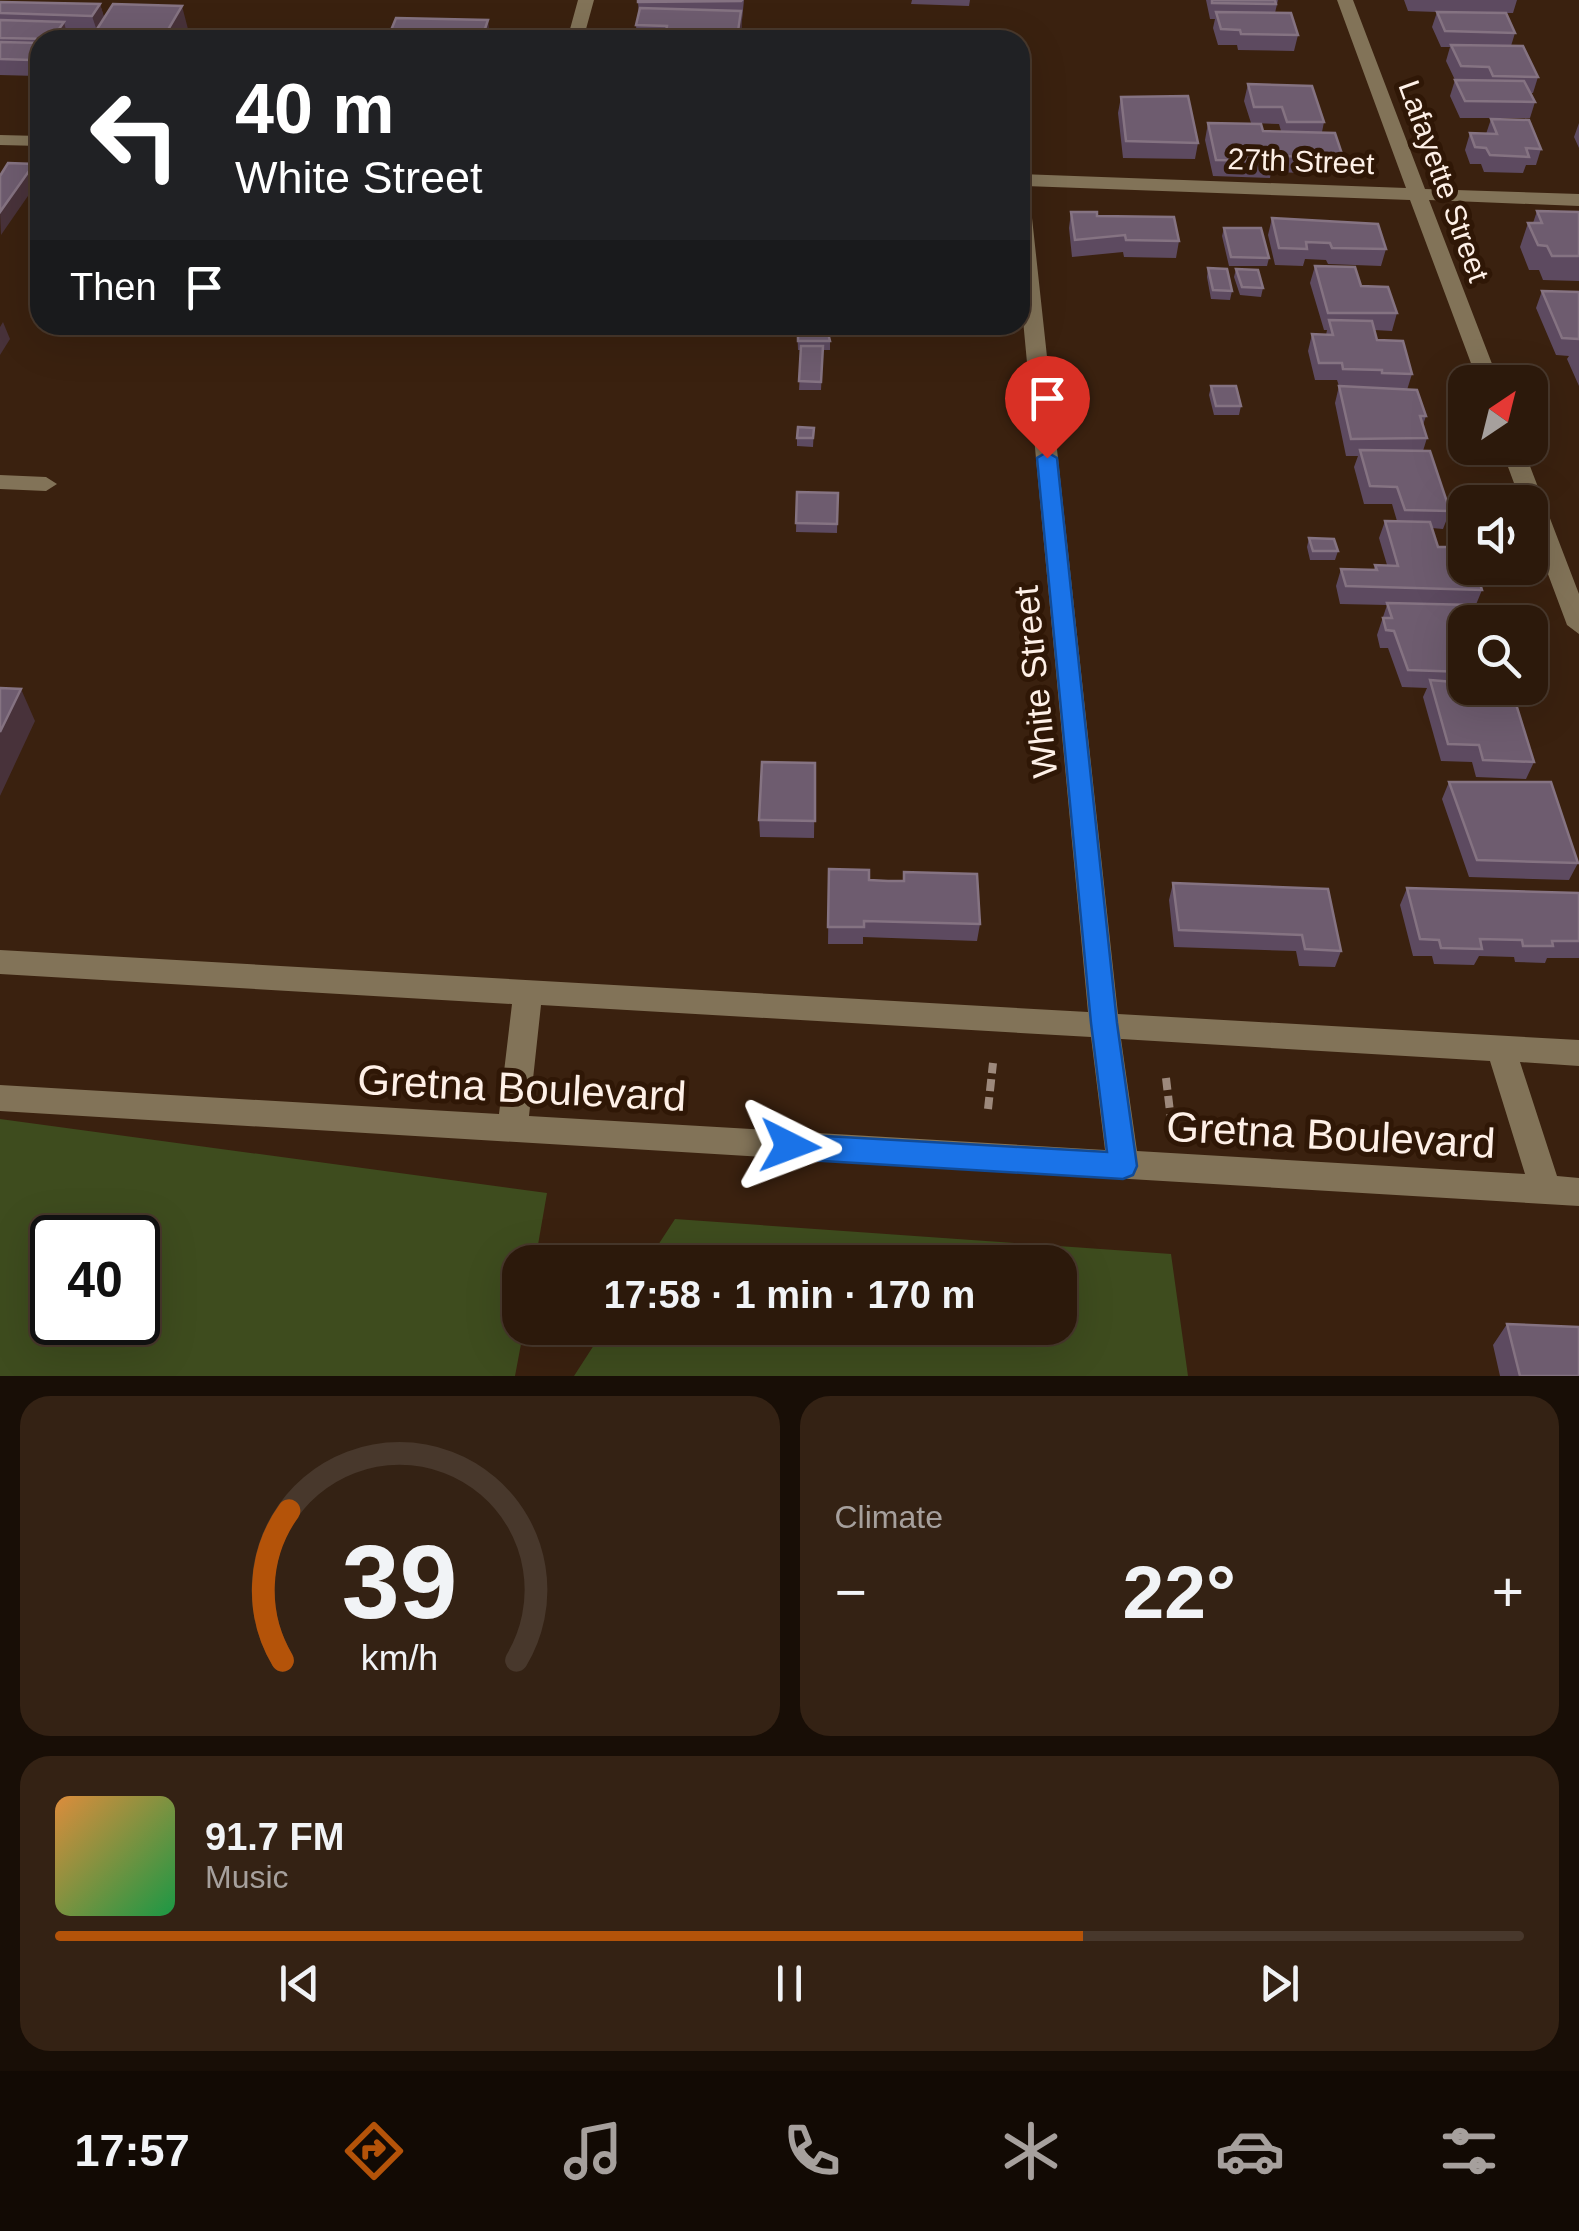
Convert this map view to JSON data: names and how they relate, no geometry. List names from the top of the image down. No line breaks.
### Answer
{"streets":{"street":["27th Street","Lafayette Street","White Street","Gretna Boulevard"]},"crossings":[["27th Street","Lafayette Street"],["White Street","Gretna Boulevard"]],"north":"top right","page":{"turn":["40 m","White Street"],"then":"Then","limit":"40","trip":"17:58 · 1 min · 170 m","tile":"Climate","heat":["−","22°","+"],"song":["91.7 FM","Music"],"tabs":"17:57","gauge":["39","km/h"]}}
